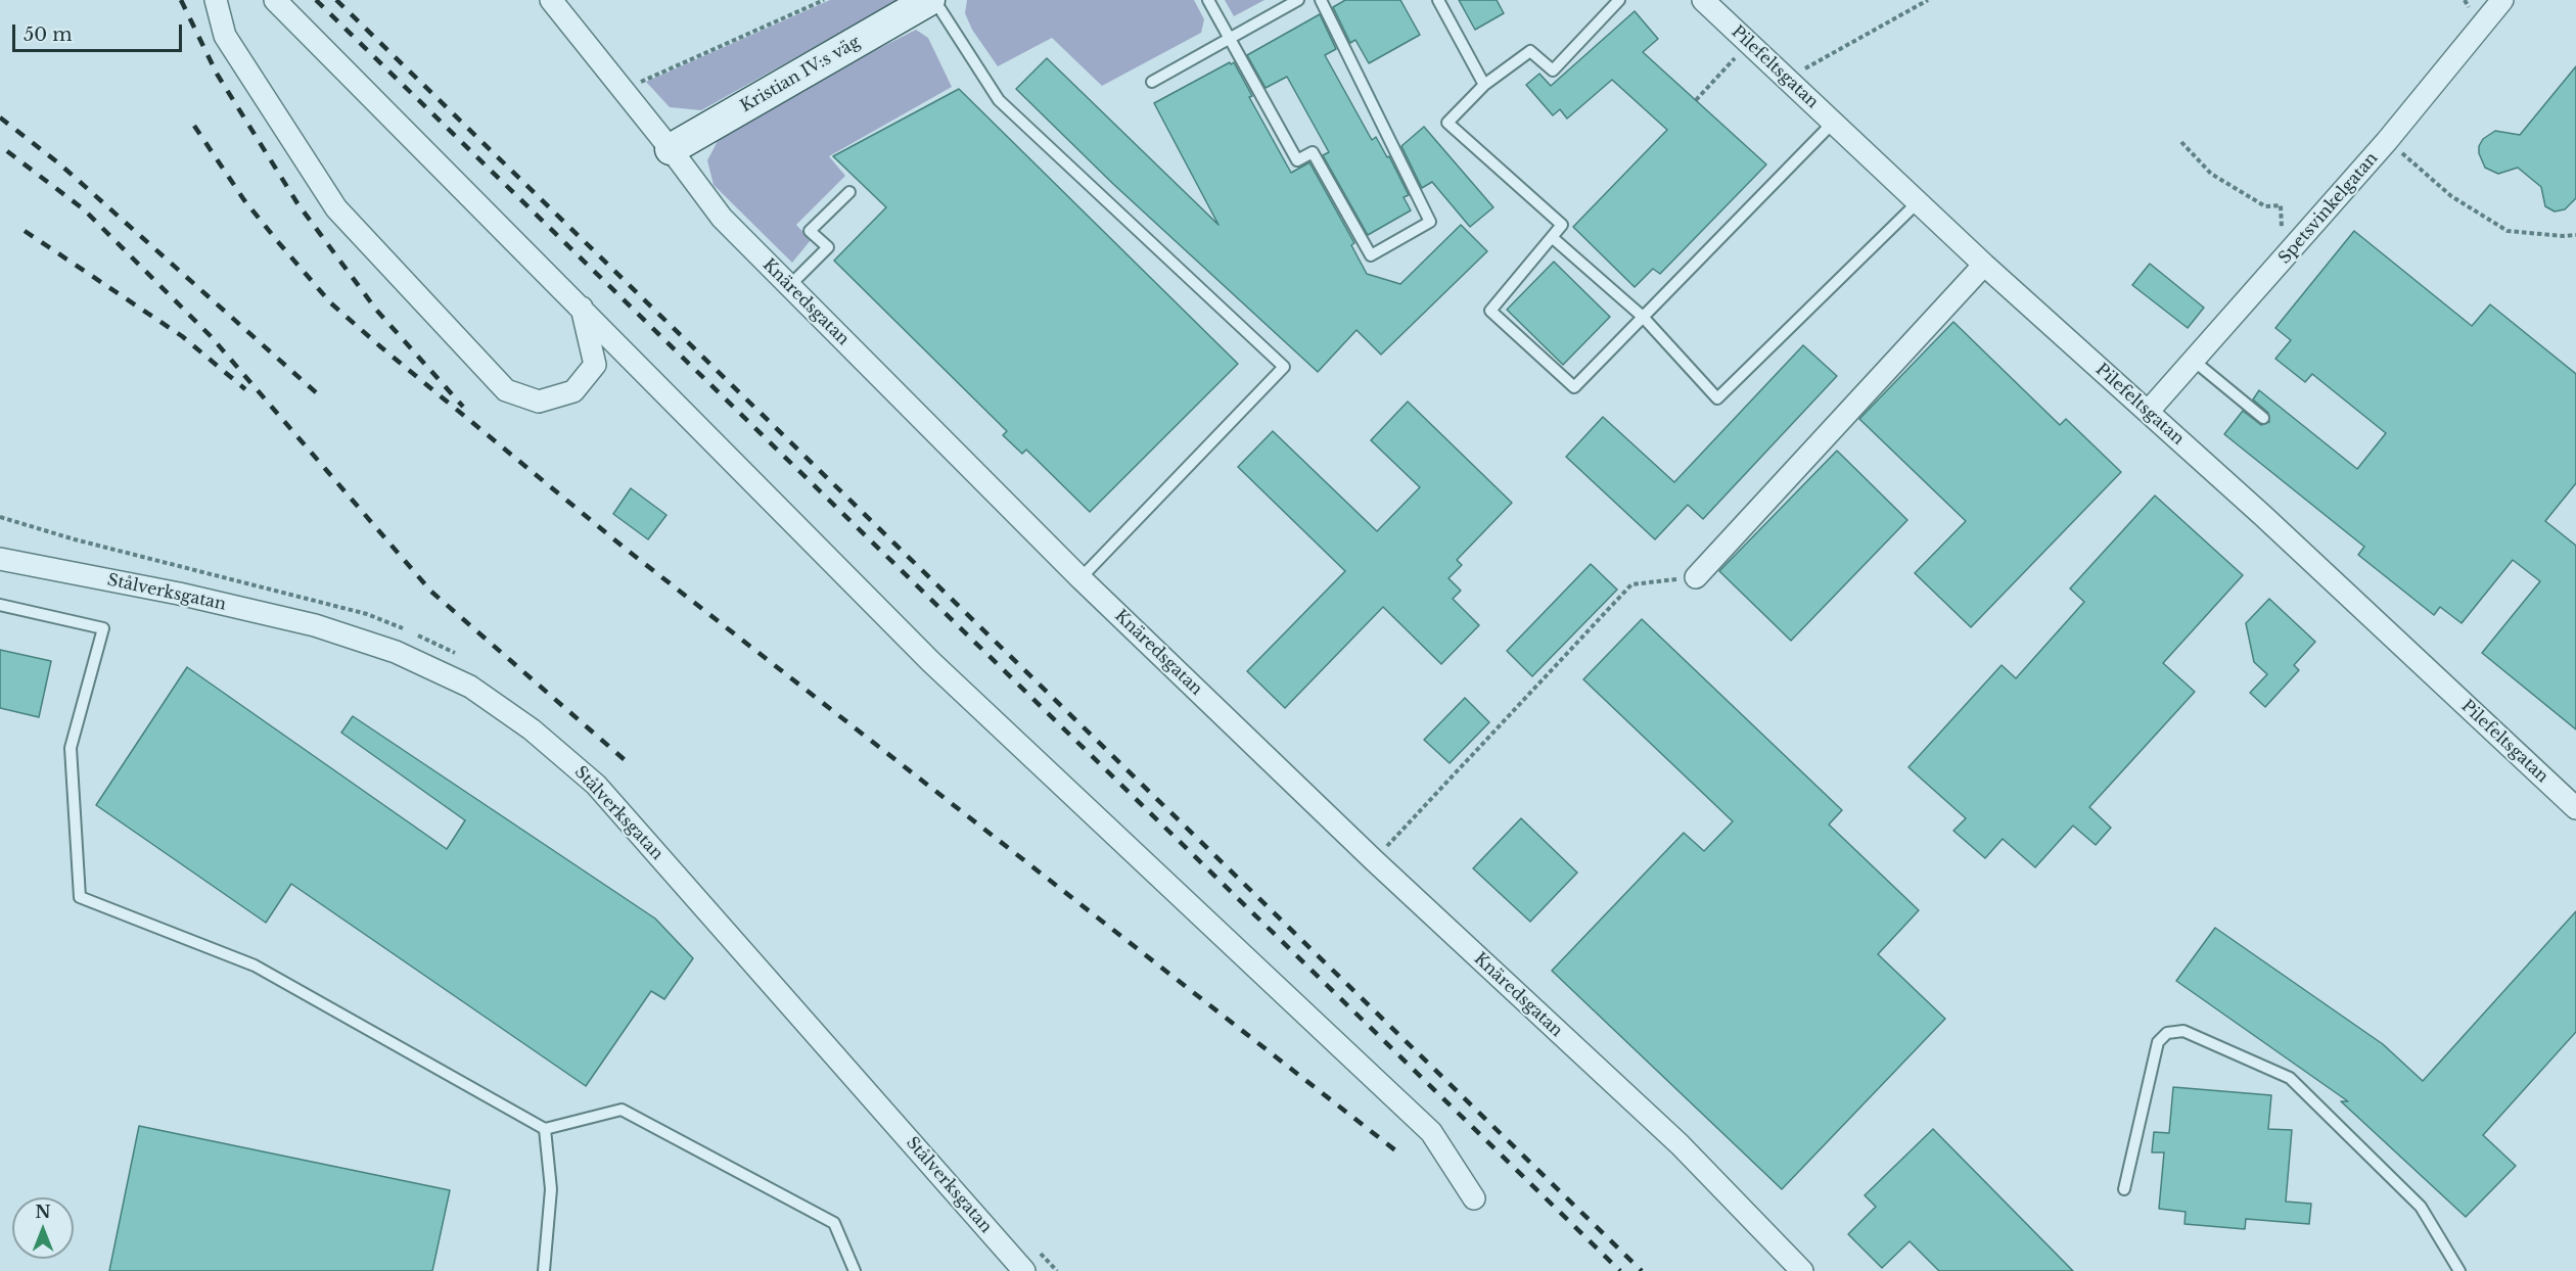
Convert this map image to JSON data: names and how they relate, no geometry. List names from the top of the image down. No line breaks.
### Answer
{"streets":{"street":["Pilefeltsgatan","Kristian IV:s väg","Spetsvinkelgatan","Knäredsgatan","Stålverksgatan"]},"crossings":[["Pilefeltsgatan","Spetsvinkelgatan"],["Kristian IV:s väg","Knäredsgatan"]],"scale_bar":"50 m","north":"top"}
